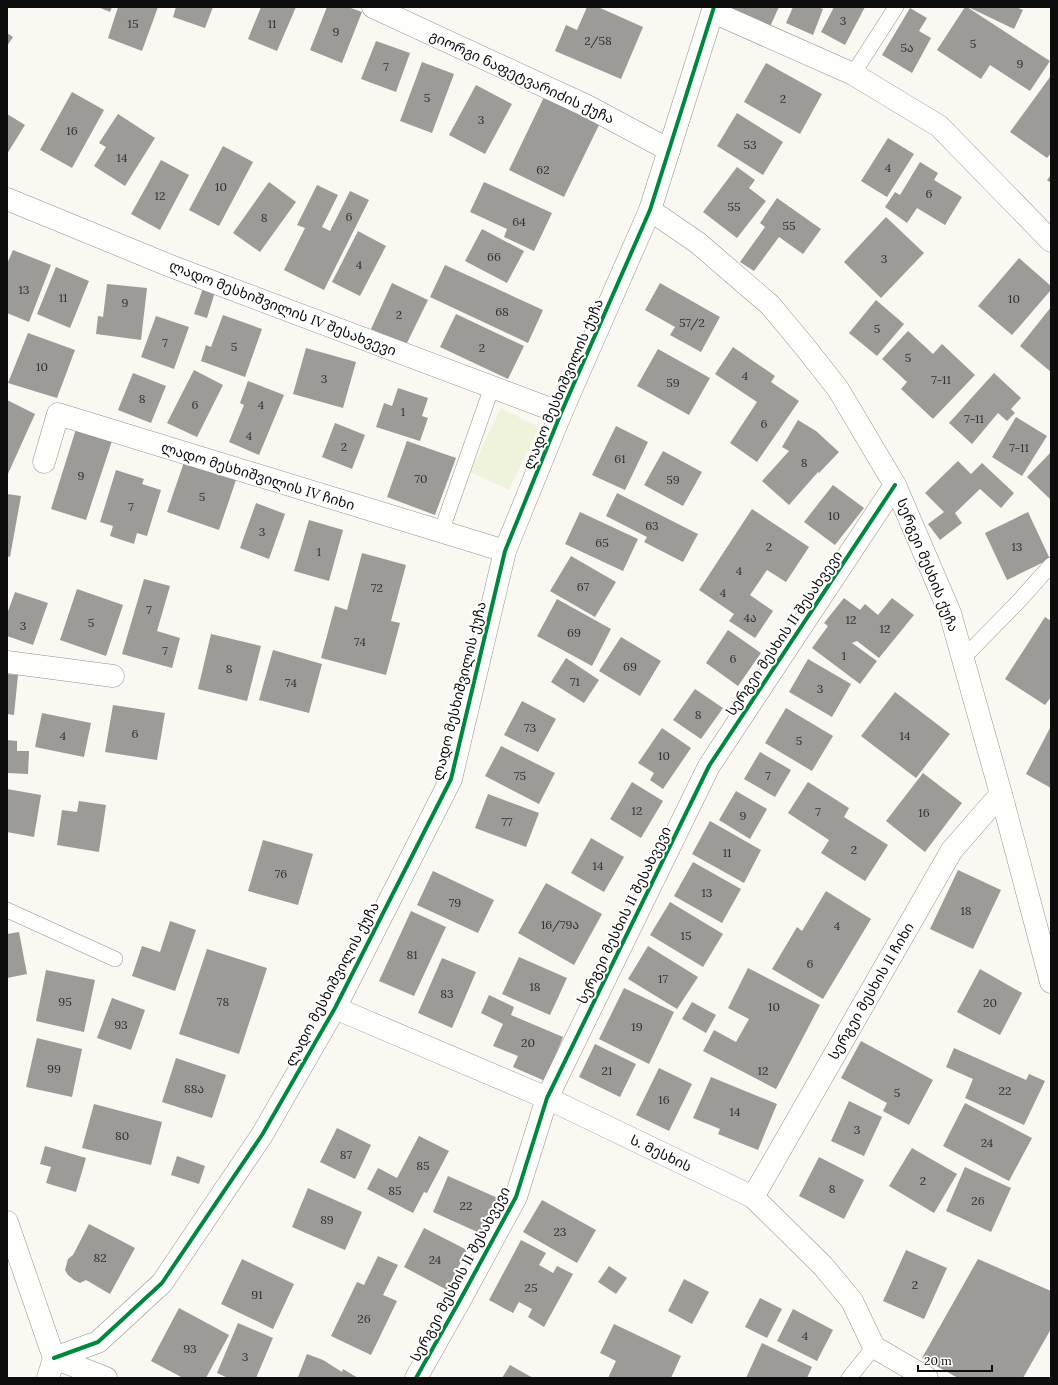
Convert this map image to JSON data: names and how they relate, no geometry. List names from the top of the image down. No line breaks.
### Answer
{"streets":{"street":["გიორგი ნაფეტვარიძის ქუჩა","ლადო მესხიშვილის IV შესახვევი","ლადო მესხიშვილის ქუჩა","ლადო მესხიშვილის IV ჩიხი","სერგეი მესხის ქუჩა","სერგეი მესხის II შესახვევი","სერგეი მესხის II ჩიხი","Ს. Მესხის"]},"crossings":[["გიორგი ნაფეტვარიძის ქუჩა","ლადო მესხიშვილის ქუჩა"],["ლადო მესხიშვილის IV შესახვევი","ლადო მესხიშვილის ქუჩა"],["ლადო მესხიშვილის ქუჩა","ლადო მესხიშვილის IV ჩიხი"],["ლადო მესხიშვილის ქუჩა","სერგეი მესხის ქუჩა"],["ლადო მესხიშვილის ქუჩა","Ს. Მესხის"],["სერგეი მესხის ქუჩა","სერგეი მესხის II შესახვევი"],["სერგეი მესხის ქუჩა","სერგეი მესხის II ჩიხი"],["სერგეი მესხის II შესახვევი","Ს. Მესხის"],["სერგეი მესხის II ჩიხი","Ს. Მესხის"]],"house_numbers":["3","15","11","9","2/58","5","5ა","9","7","5","2","3","16","53","14","4","62","10","6","12","55","6","8","64","55","66","3","4","13","11","10","9","68","2","57/2","5","7","5","2","5","10","4","3","7-11","59","8","6","4","1","7-11","6","4","2","7-11","61","8","9","70","59","5","7","10","63","3","65","2","13","1","4","67","72","4","7","4ა","12","5","3","12","69","74","7","1","6","69","8","71","74","3","8","73","6","4","14","5","10","75","7","12","7","16","9","77","2","11","14","76","13","79","18","16/79ა","4","15","81","6","17","18","83","95","78","20","10","93","19","20","99","21","12","88ა","22","5","16","14","3","80","24","87","85","2","8","85","26","22","89","23","82","24","2","25","91","26","4","93","3"],"scale_bar":"20 m"}
